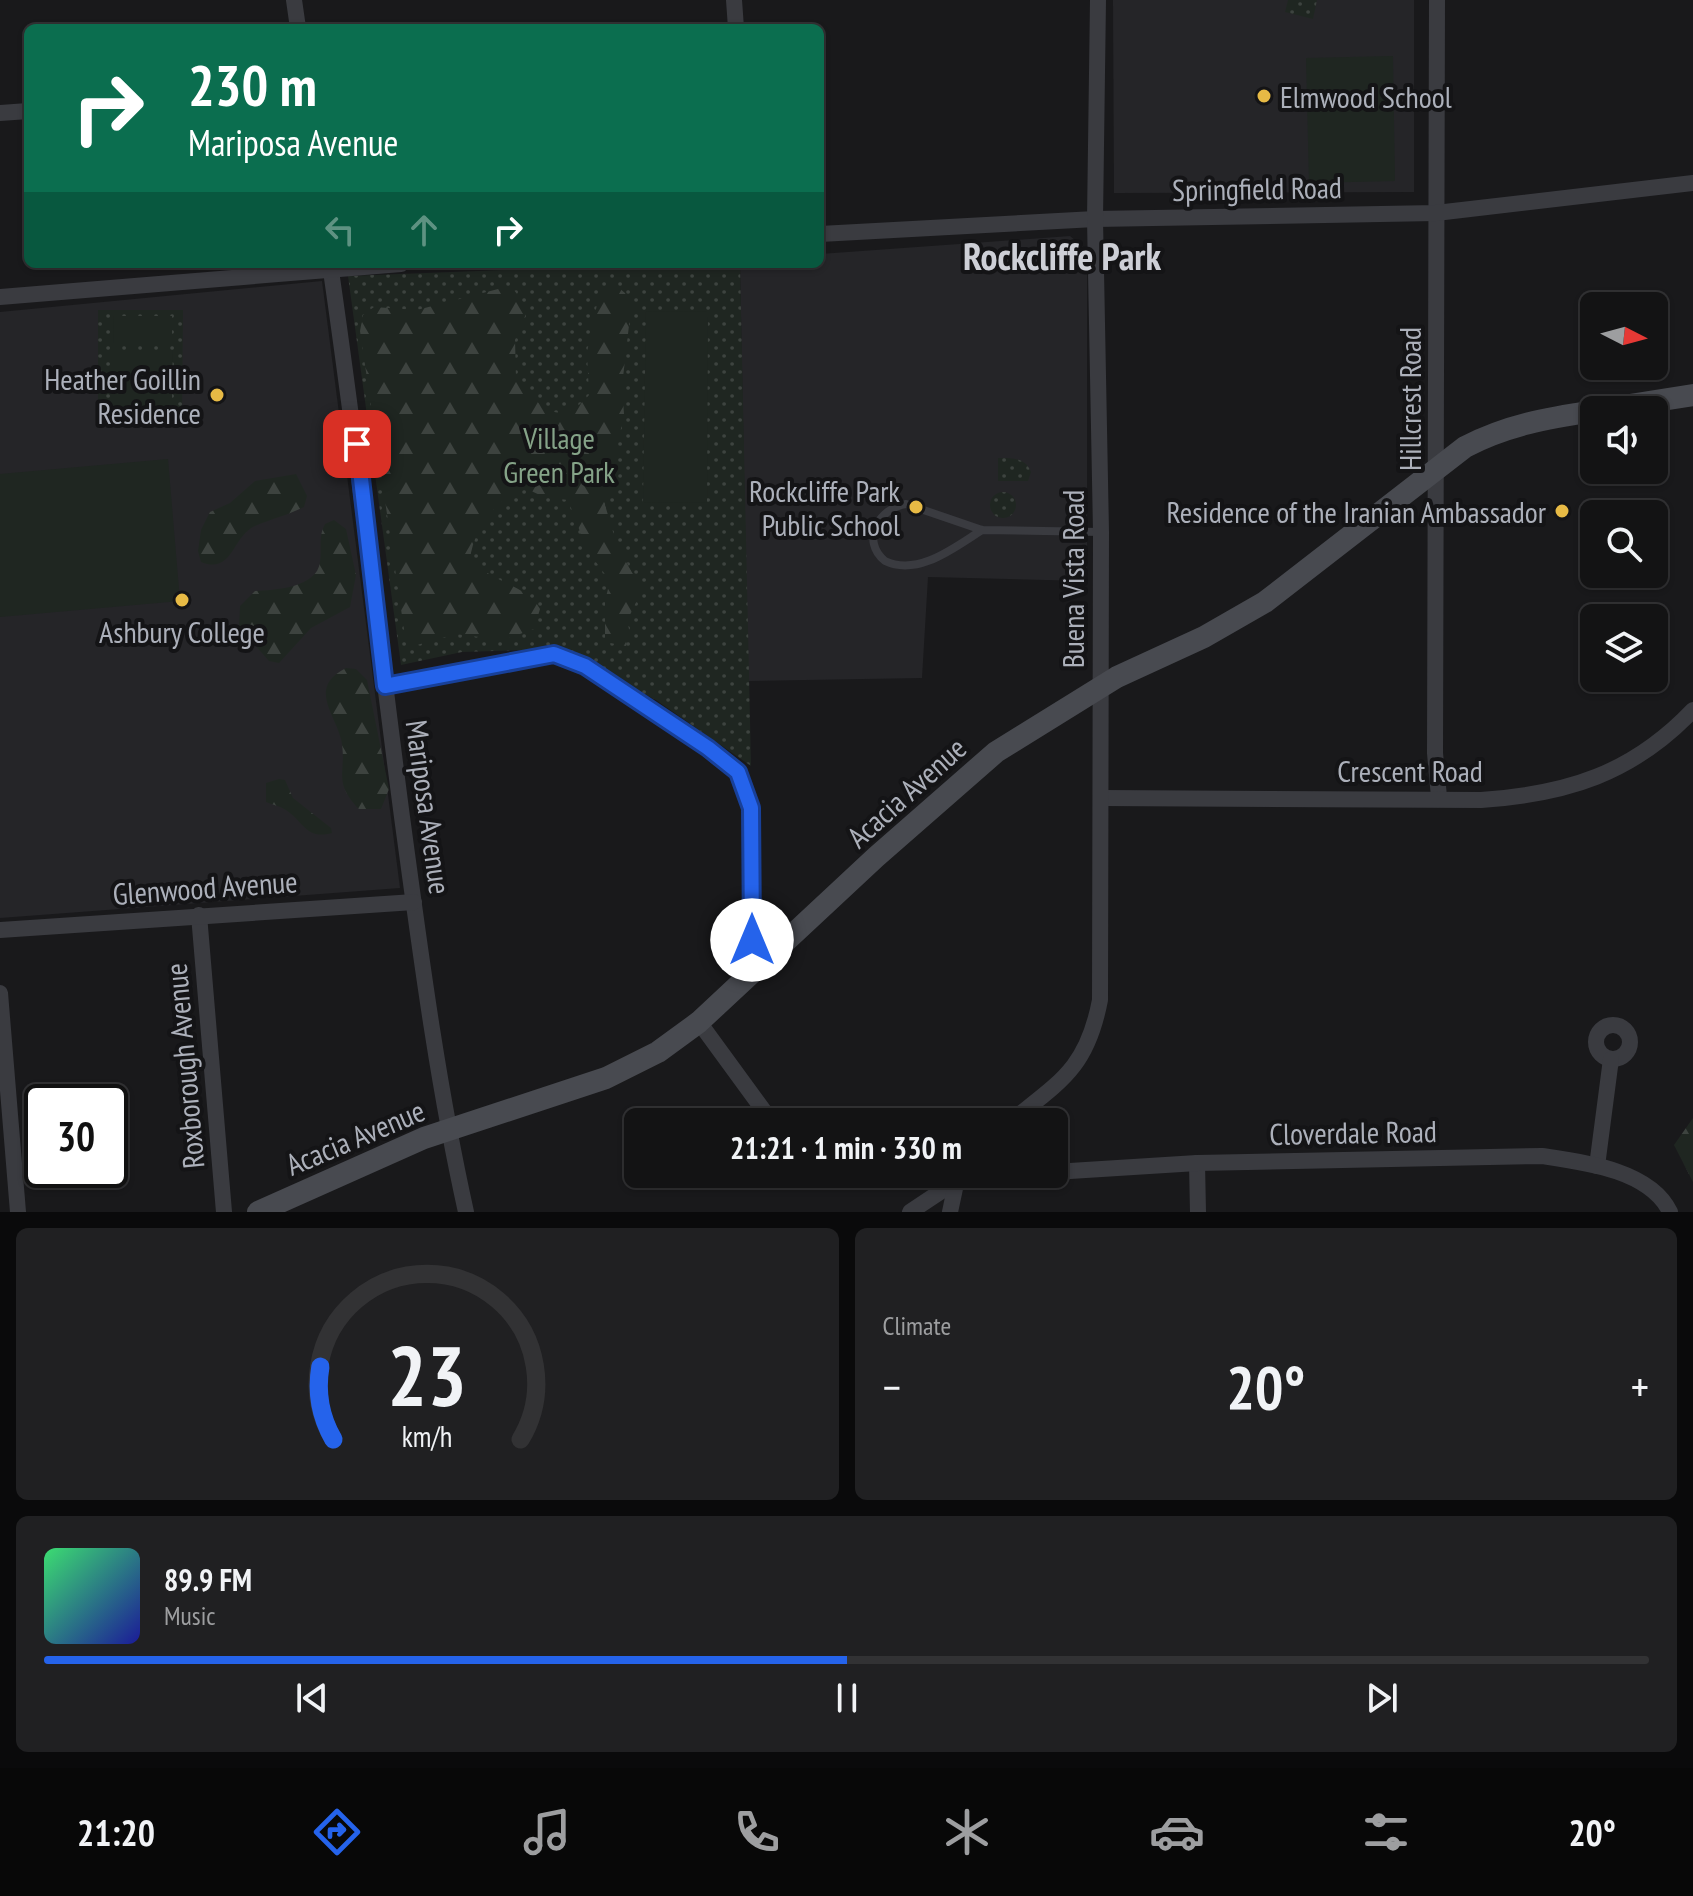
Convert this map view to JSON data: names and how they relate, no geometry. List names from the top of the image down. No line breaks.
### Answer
{"streets":{"street":["Springfield Road","Hillcrest Road","Buena Vista Road","Crescent Road","Acacia Avenue","Mariposa Avenue","Glenwood Avenue","Roxborough Avenue","Cloverdale Road"]},"crossings":[["Springfield Road","Hillcrest Road"],["Springfield Road","Buena Vista Road"],["Hillcrest Road","Crescent Road"],["Hillcrest Road","Acacia Avenue"],["Buena Vista Road","Crescent Road"],["Buena Vista Road","Acacia Avenue"],["Acacia Avenue","Mariposa Avenue"],["Mariposa Avenue","Glenwood Avenue"],["Glenwood Avenue","Roxborough Avenue"]],"districts":["Rockcliffe Park"],"parks":["Village Green Park"],"places":["Elmwood School","Heather Goillin Residence","Rockcliffe Park Public School","Residence of the Iranian Ambassador","Ashbury College"],"north":"right","page":{"turn":["230 m","Mariposa Avenue"],"limit":"30","trip":"21:21 · 1 min · 330 m","tile":"Climate","heat":["−","20°","+"],"song":["89.9 FM","Music"],"tabs":["21:20","20°"],"gauge":["23","km/h"]}}
